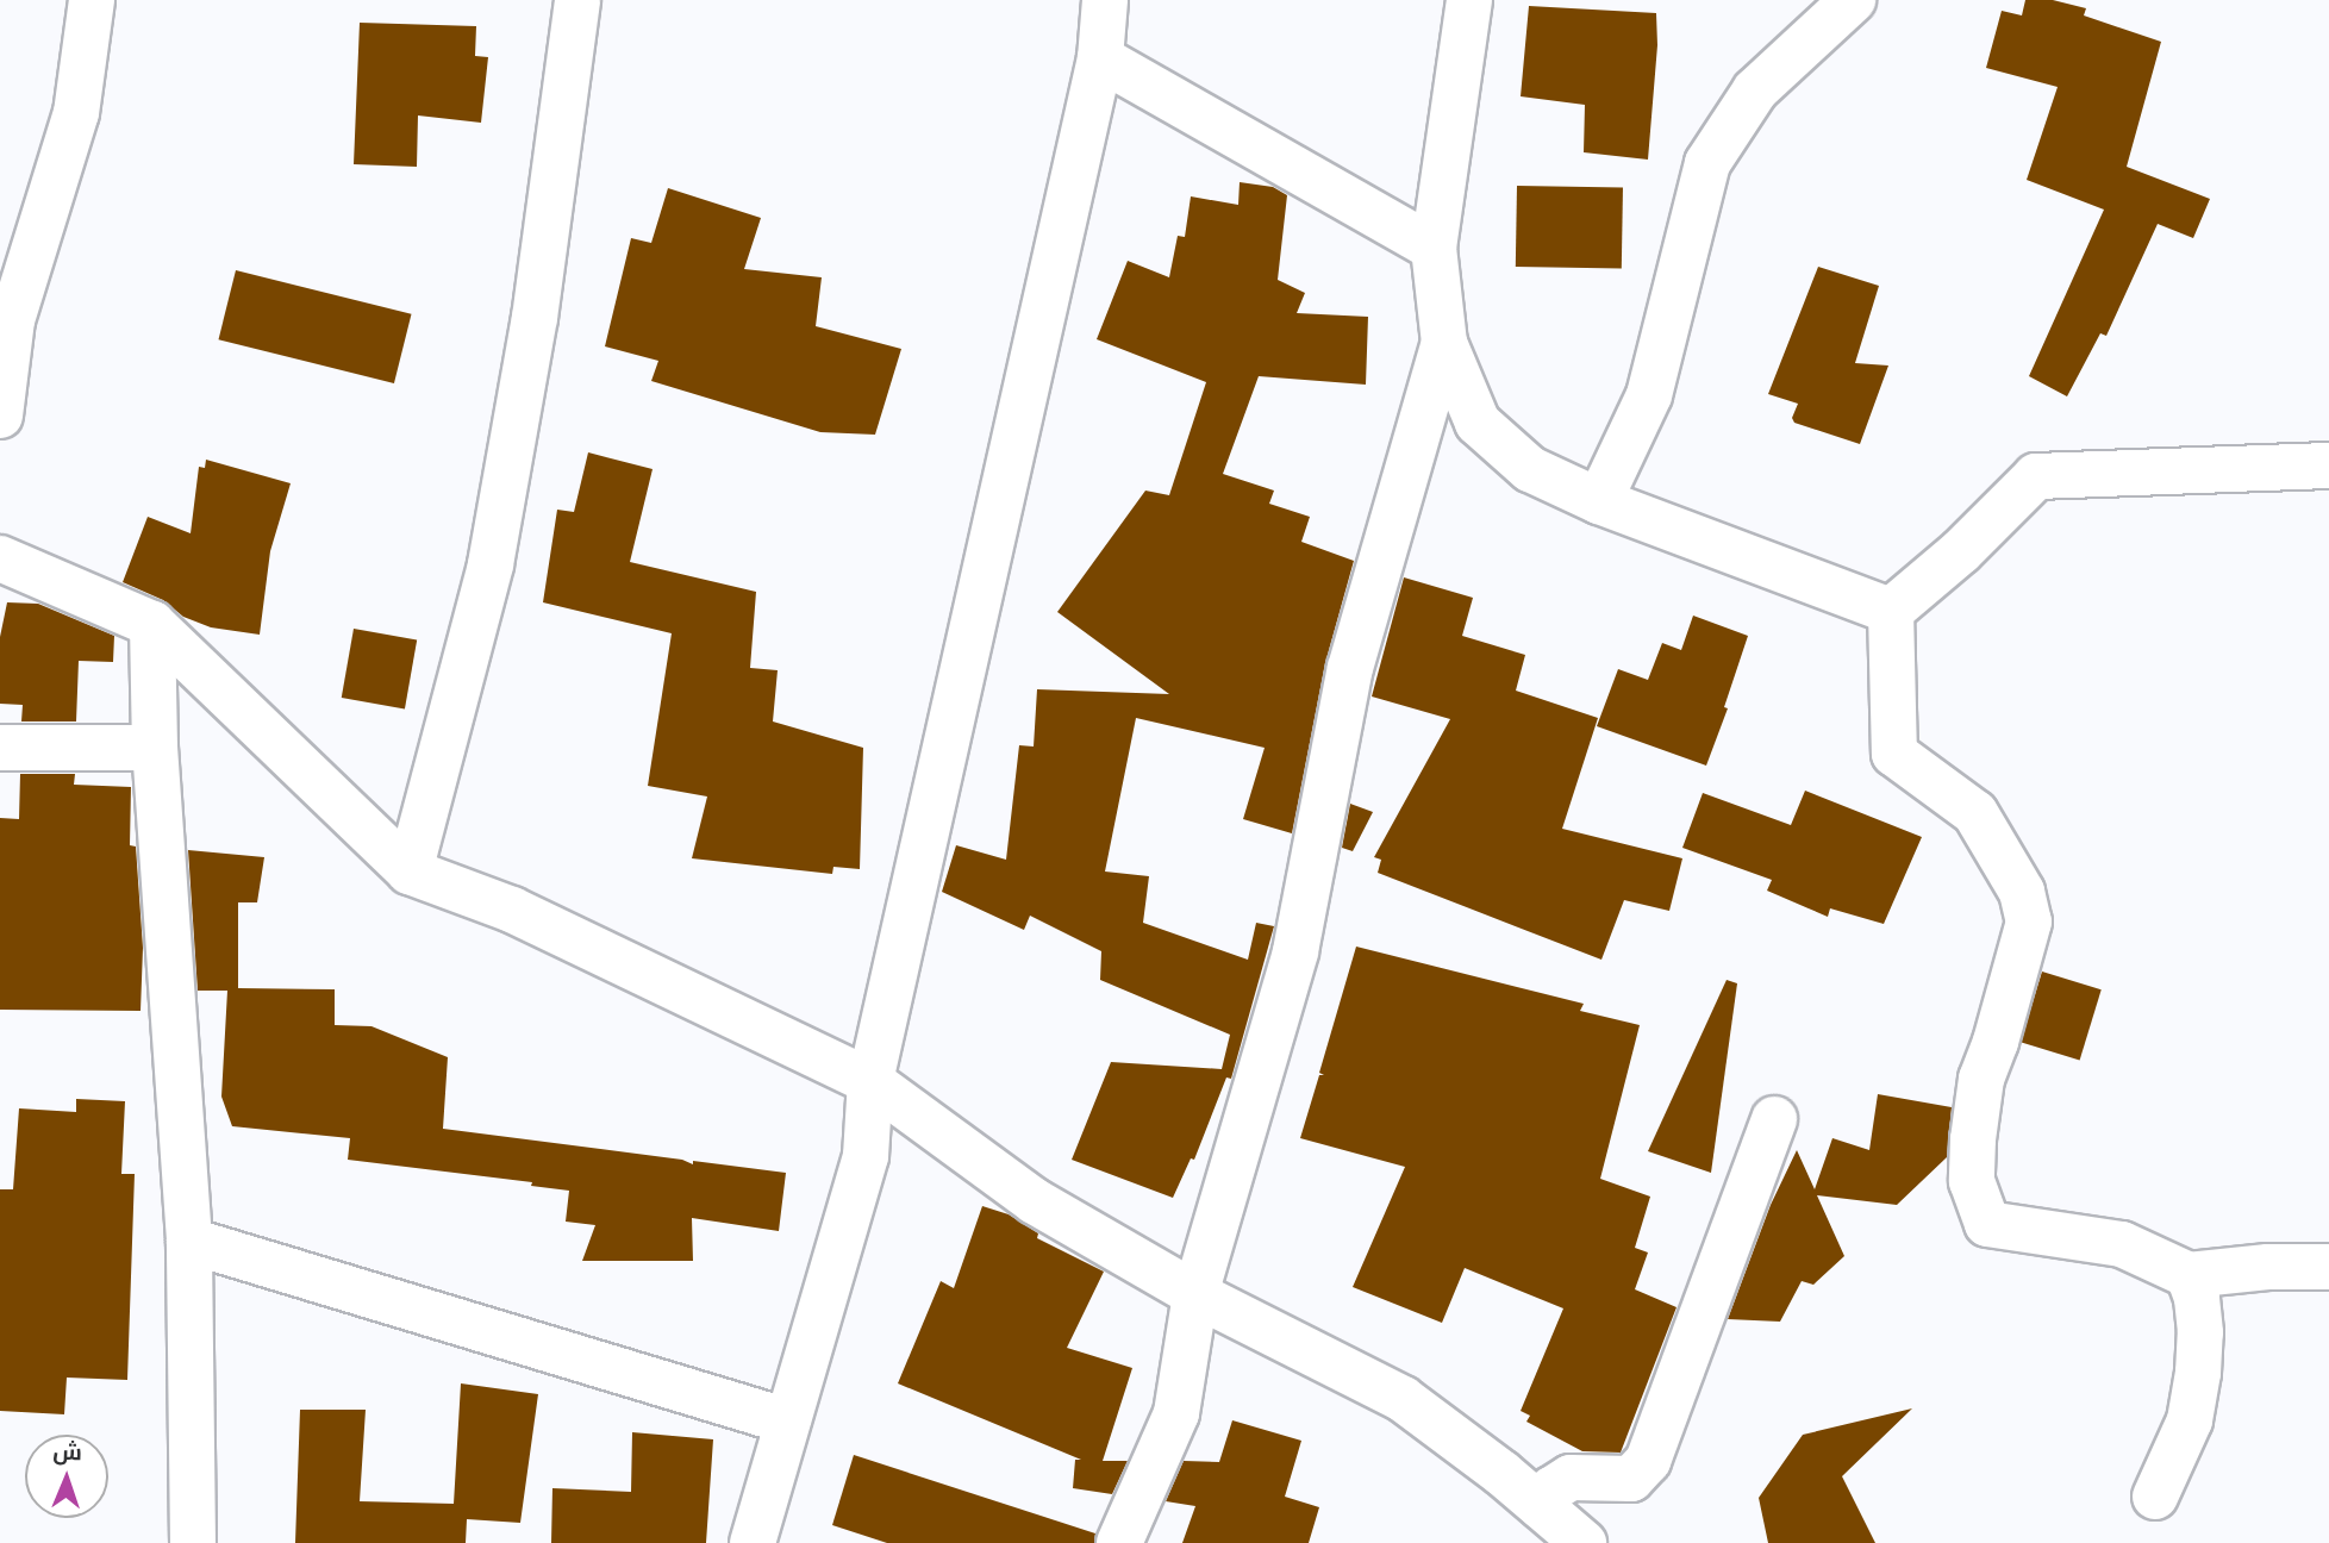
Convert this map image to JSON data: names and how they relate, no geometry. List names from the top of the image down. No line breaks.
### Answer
{"north":"top"}
